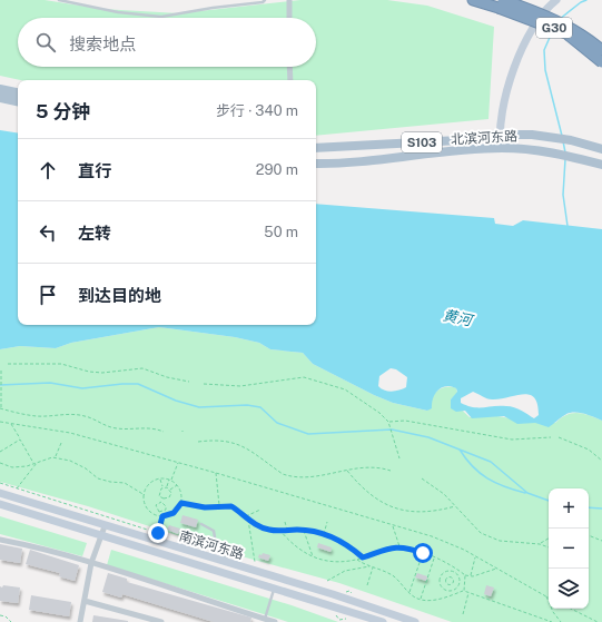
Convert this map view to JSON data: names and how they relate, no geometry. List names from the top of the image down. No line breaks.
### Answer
{"streets":{"highway":["G30"],"main road":["北滨河东路","S103","南滨河东路"]},"water":["黄河"],"page":{"search":"搜索地点","heading":["5 分钟","步行 · 340 m"],"list":[["直行","290 m"],["左转","50 m"],"到达目的地"],"map_buttons":["+","−"]}}
